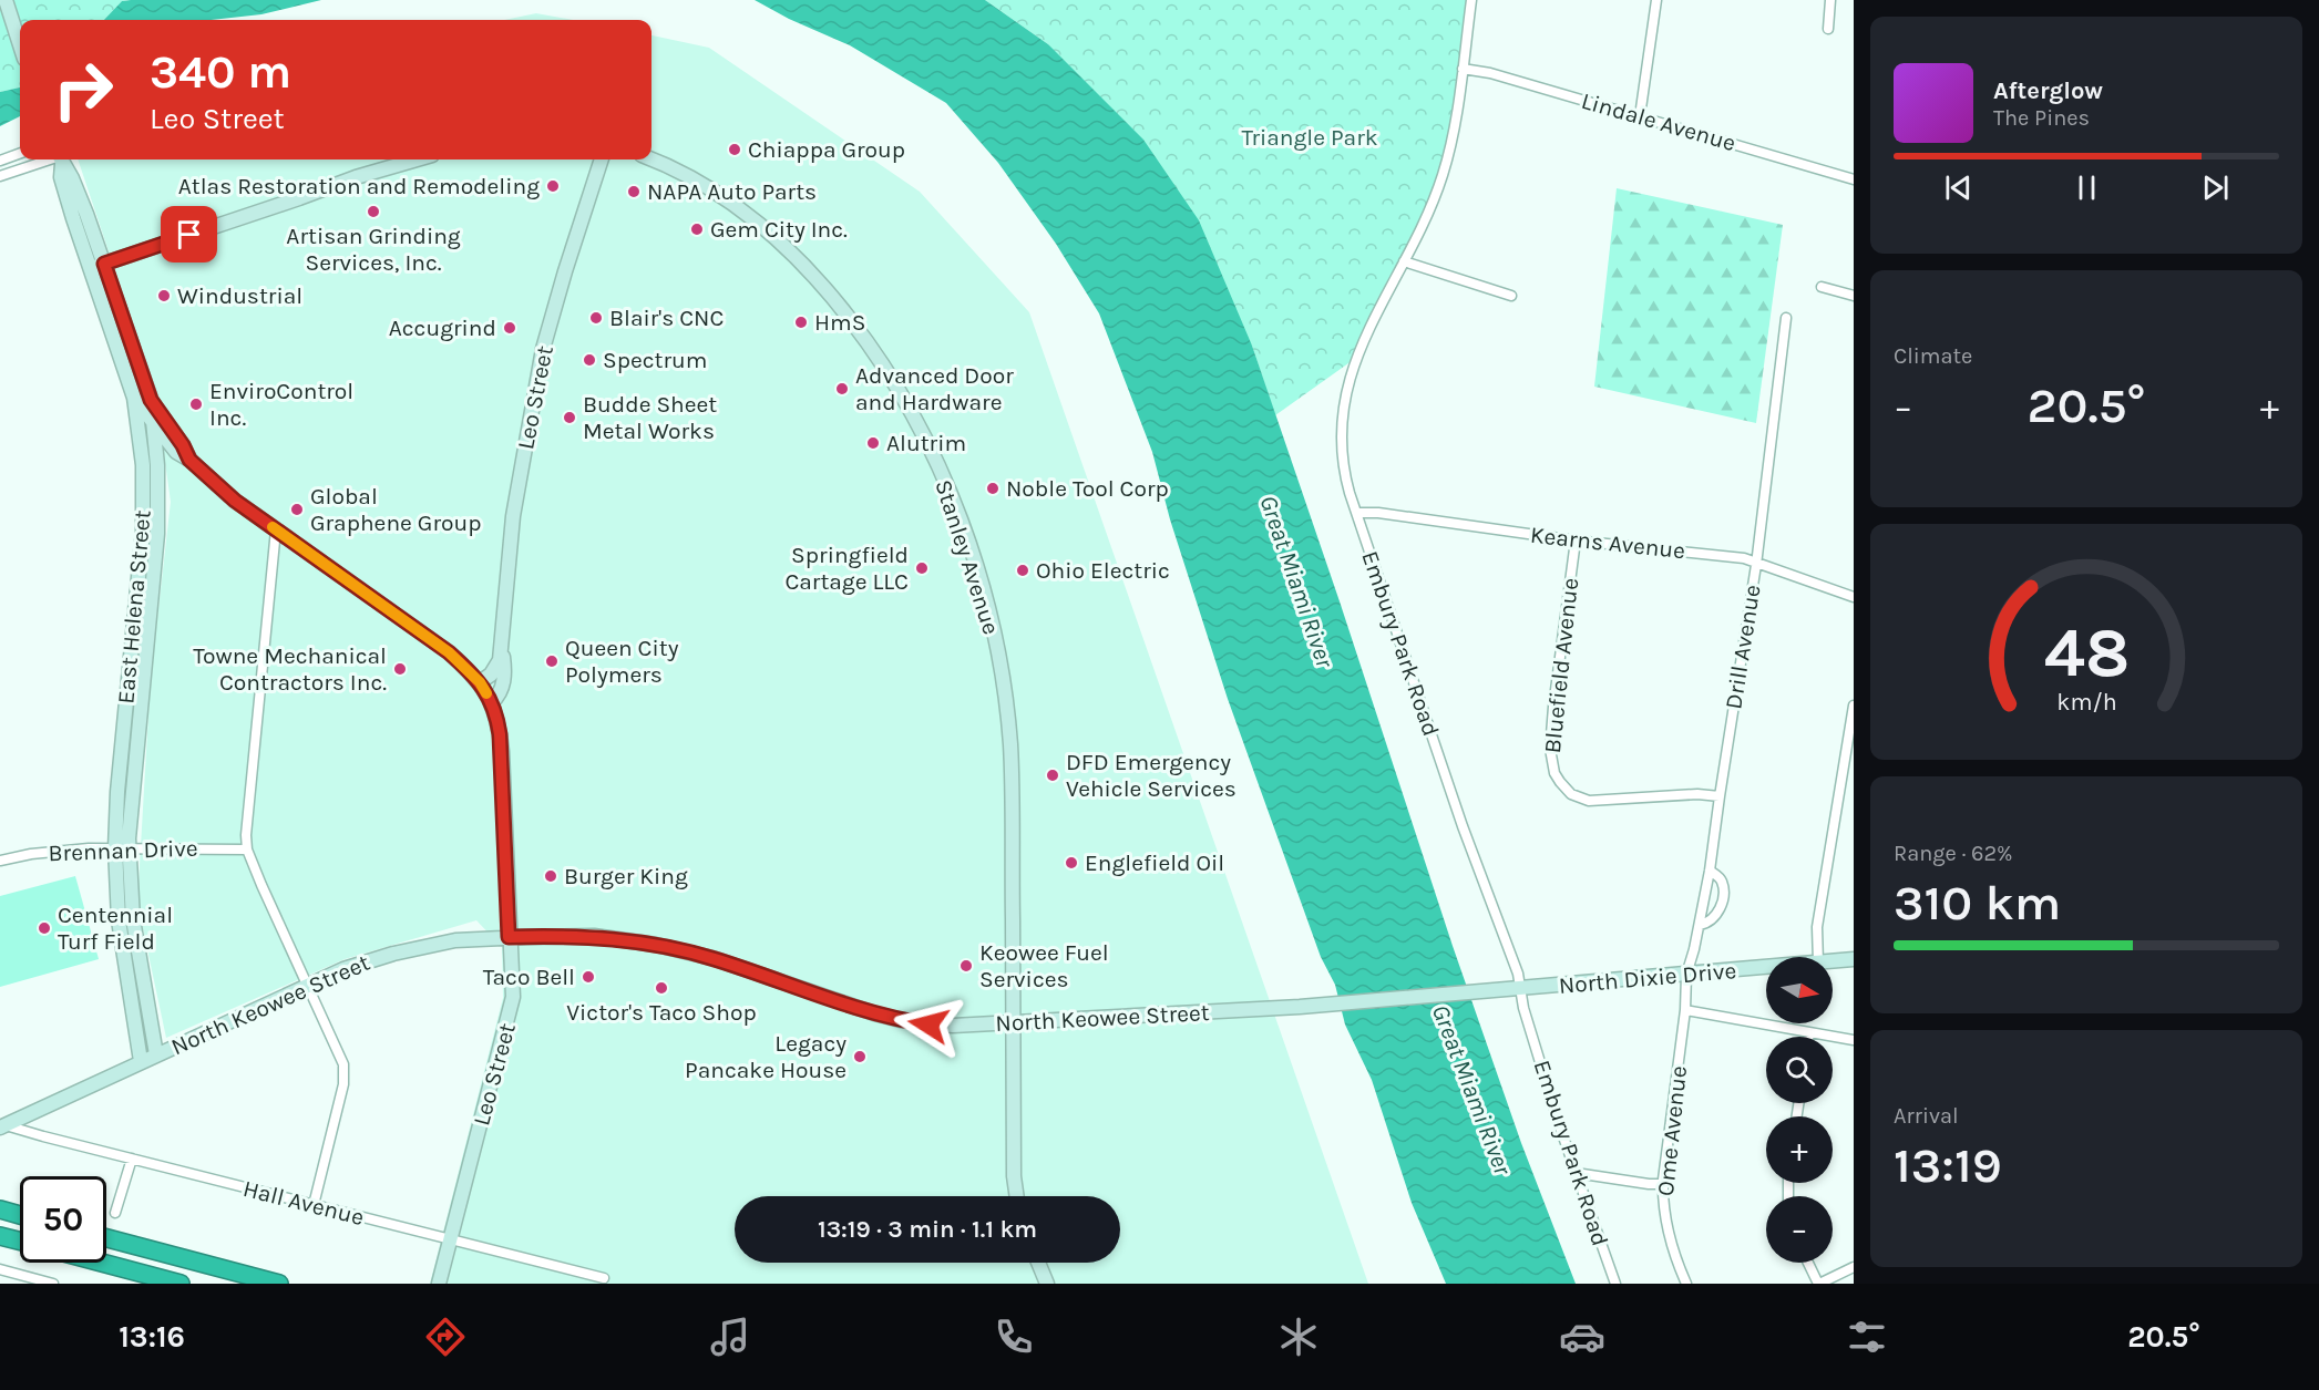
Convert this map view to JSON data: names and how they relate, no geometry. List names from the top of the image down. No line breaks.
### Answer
{"streets":{"street":["Lindale Avenue","Leo Street","Kearns Avenue","Stanley Avenue","East Helena Street","Embury Park Road","Drill Avenue","Bluefield Avenue","Brennan Drive","North Dixie Drive","North Keowee Street","Ome Avenue","Hall Avenue"]},"crossings":[["Lindale Avenue","Embury Park Road"],["Leo Street","North Keowee Street"],["Leo Street","Hall Avenue"],["Kearns Avenue","Embury Park Road"],["Kearns Avenue","Drill Avenue"],["Kearns Avenue","Bluefield Avenue"],["Stanley Avenue","North Keowee Street"],["East Helena Street","Brennan Drive"],["East Helena Street","North Keowee Street"],["Embury Park Road","North Dixie Drive"],["Drill Avenue","Bluefield Avenue"],["Drill Avenue","North Dixie Drive"],["Drill Avenue","Ome Avenue"],["North Dixie Drive","North Keowee Street"],["North Dixie Drive","Ome Avenue"],["North Keowee Street","Hall Avenue"]],"water":["Great Miami River"],"parks":["Triangle Park"],"places":["Chiappa Group","Atlas Restoration and Remodeling","NAPA Auto Parts","Artisan Grinding Services, Inc.","Gem City Inc.","Windustrial","Blair's CNC","HmS","Accugrind","Spectrum","Advanced Door and Hardware","EnviroControl Inc.","Budde Sheet Metal Works","Alutrim","Noble Tool Corp","Global Graphene Group","Springfield Cartage LLC","Ohio Electric","Queen City Polymers","Towne Mechanical Contractors Inc.","DFD Emergency Vehicle Services","Englefield Oil","Burger King","Centennial Turf Field","Keowee Fuel Services","Taco Bell","Victor's Taco Shop","Legacy Pancake House"],"north":"right","page":{"turn":["340 m","Leo Street"],"song":["Afterglow","The Pines"],"tile":["Climate",["Range · 62%","310 km"],["Arrival","13:19"]],"heat":["−","20.5°","+"],"map_buttons":["+","−"],"limit":"50","trip":"13:19 · 3 min · 1.1 km","tabs":["13:16","20.5°"],"gauge":["48","km/h"]}}
